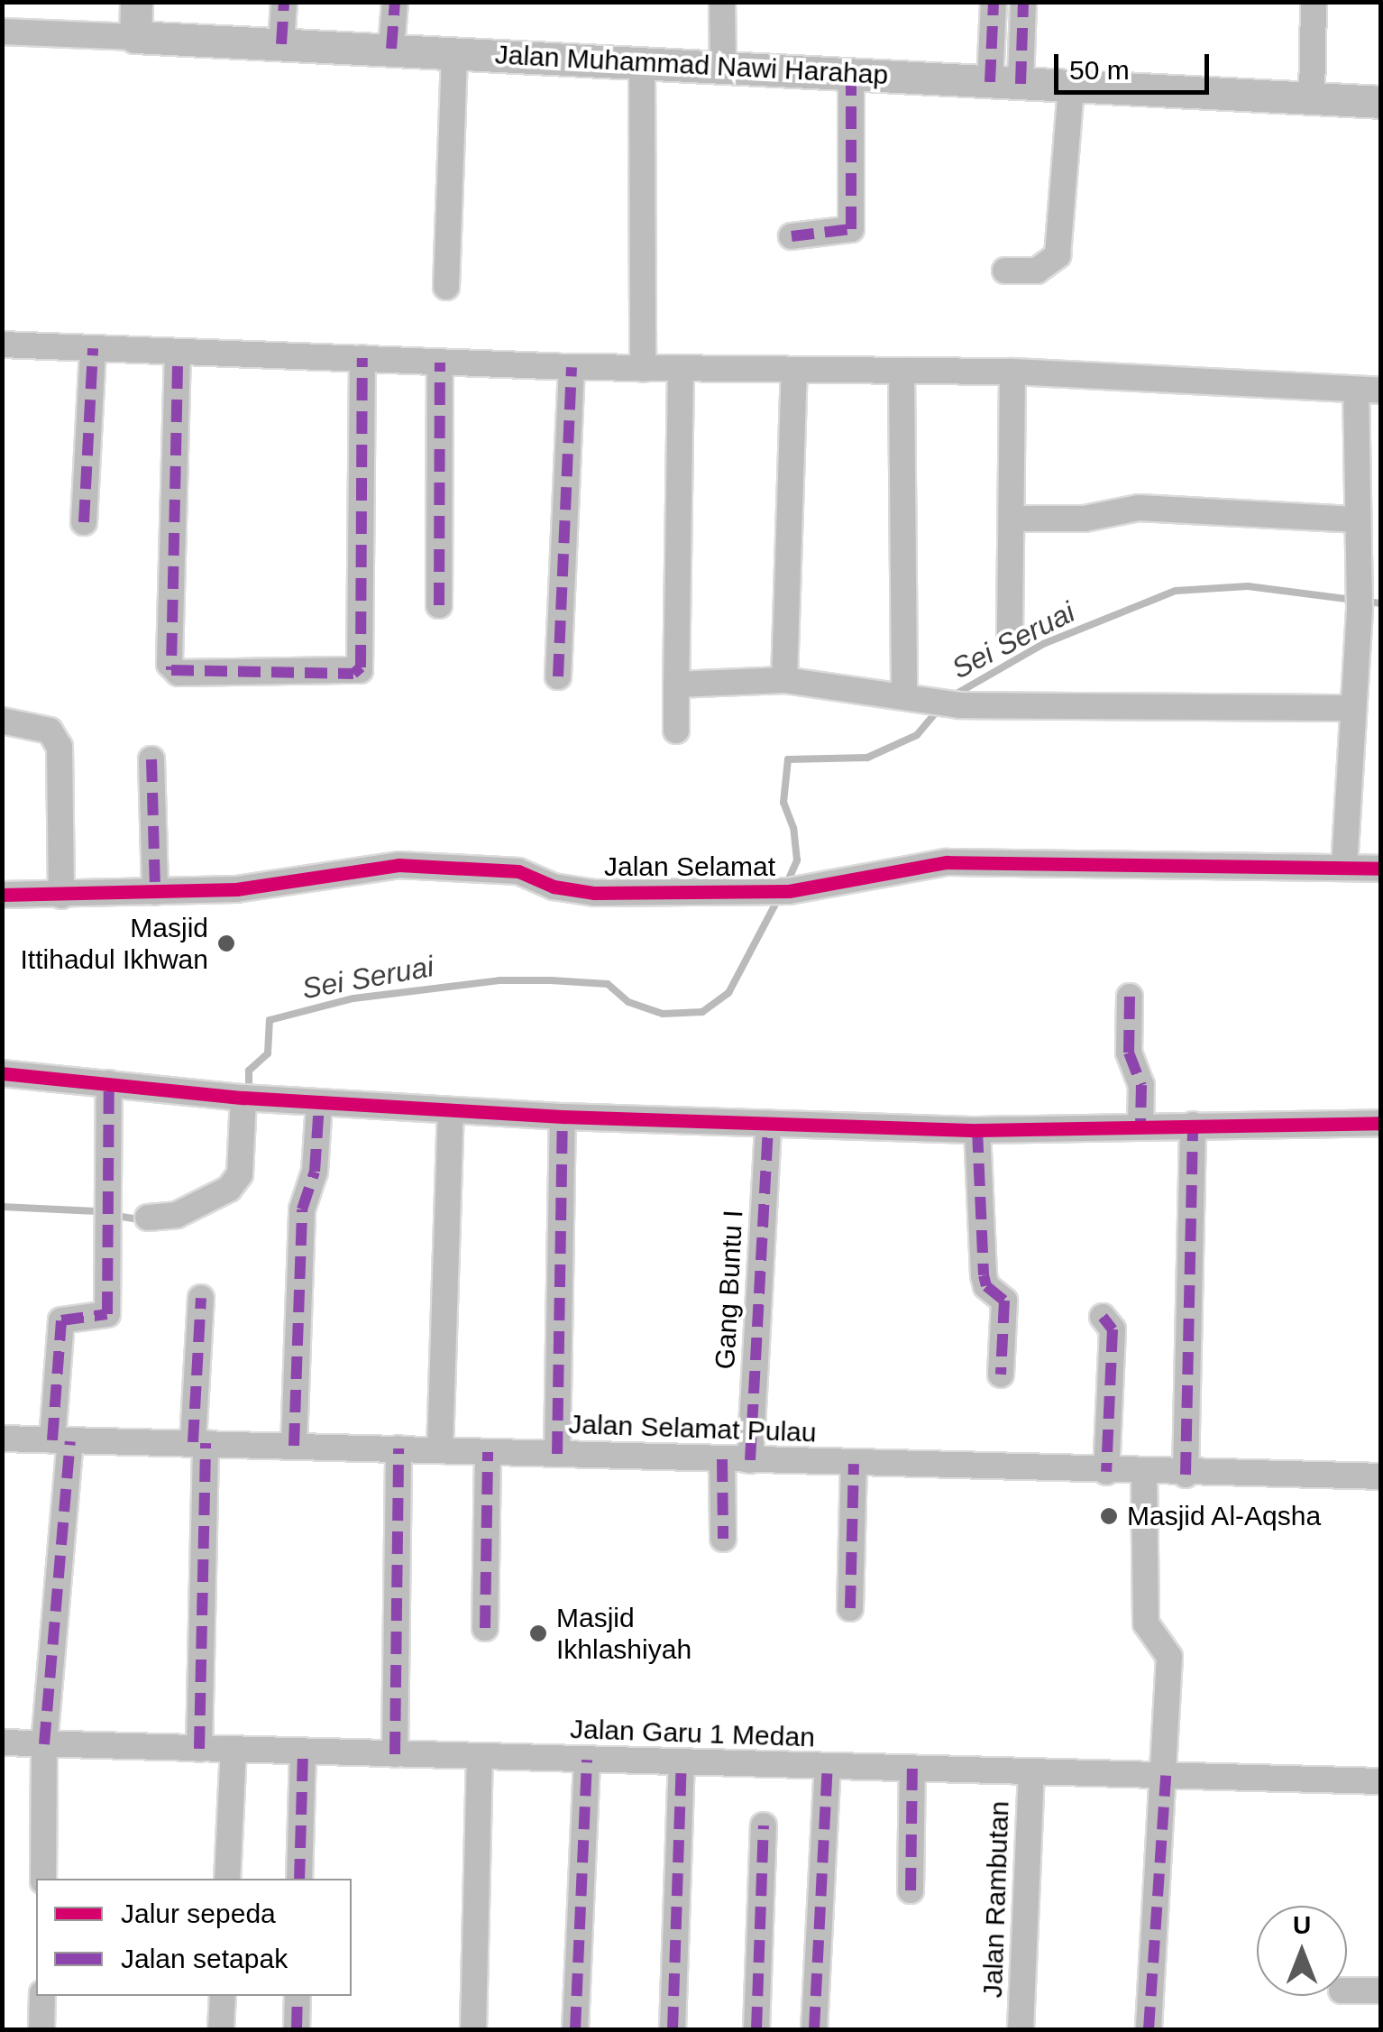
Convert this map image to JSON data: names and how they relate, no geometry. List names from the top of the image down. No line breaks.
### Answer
{"streets":{"main road":["Jalan Muhammad Nawi Harahap"],"street":["Jalan Selamat","Gang Buntu I","Jalan Selamat Pulau","Jalan Garu 1 Medan","Jalan Rambutan"]},"crossings":[["Gang Buntu I","Jalan Selamat Pulau"],["Jalan Garu 1 Medan","Jalan Rambutan"]],"water":["Sei Seruai"],"places":["Masjid Ittihadul Ikhwan","Masjid Al-Aqsha","Masjid Ikhlashiyah"],"legend":["Jalur sepeda","Jalan setapak"],"scale_bar":"50 m","north":"top"}
